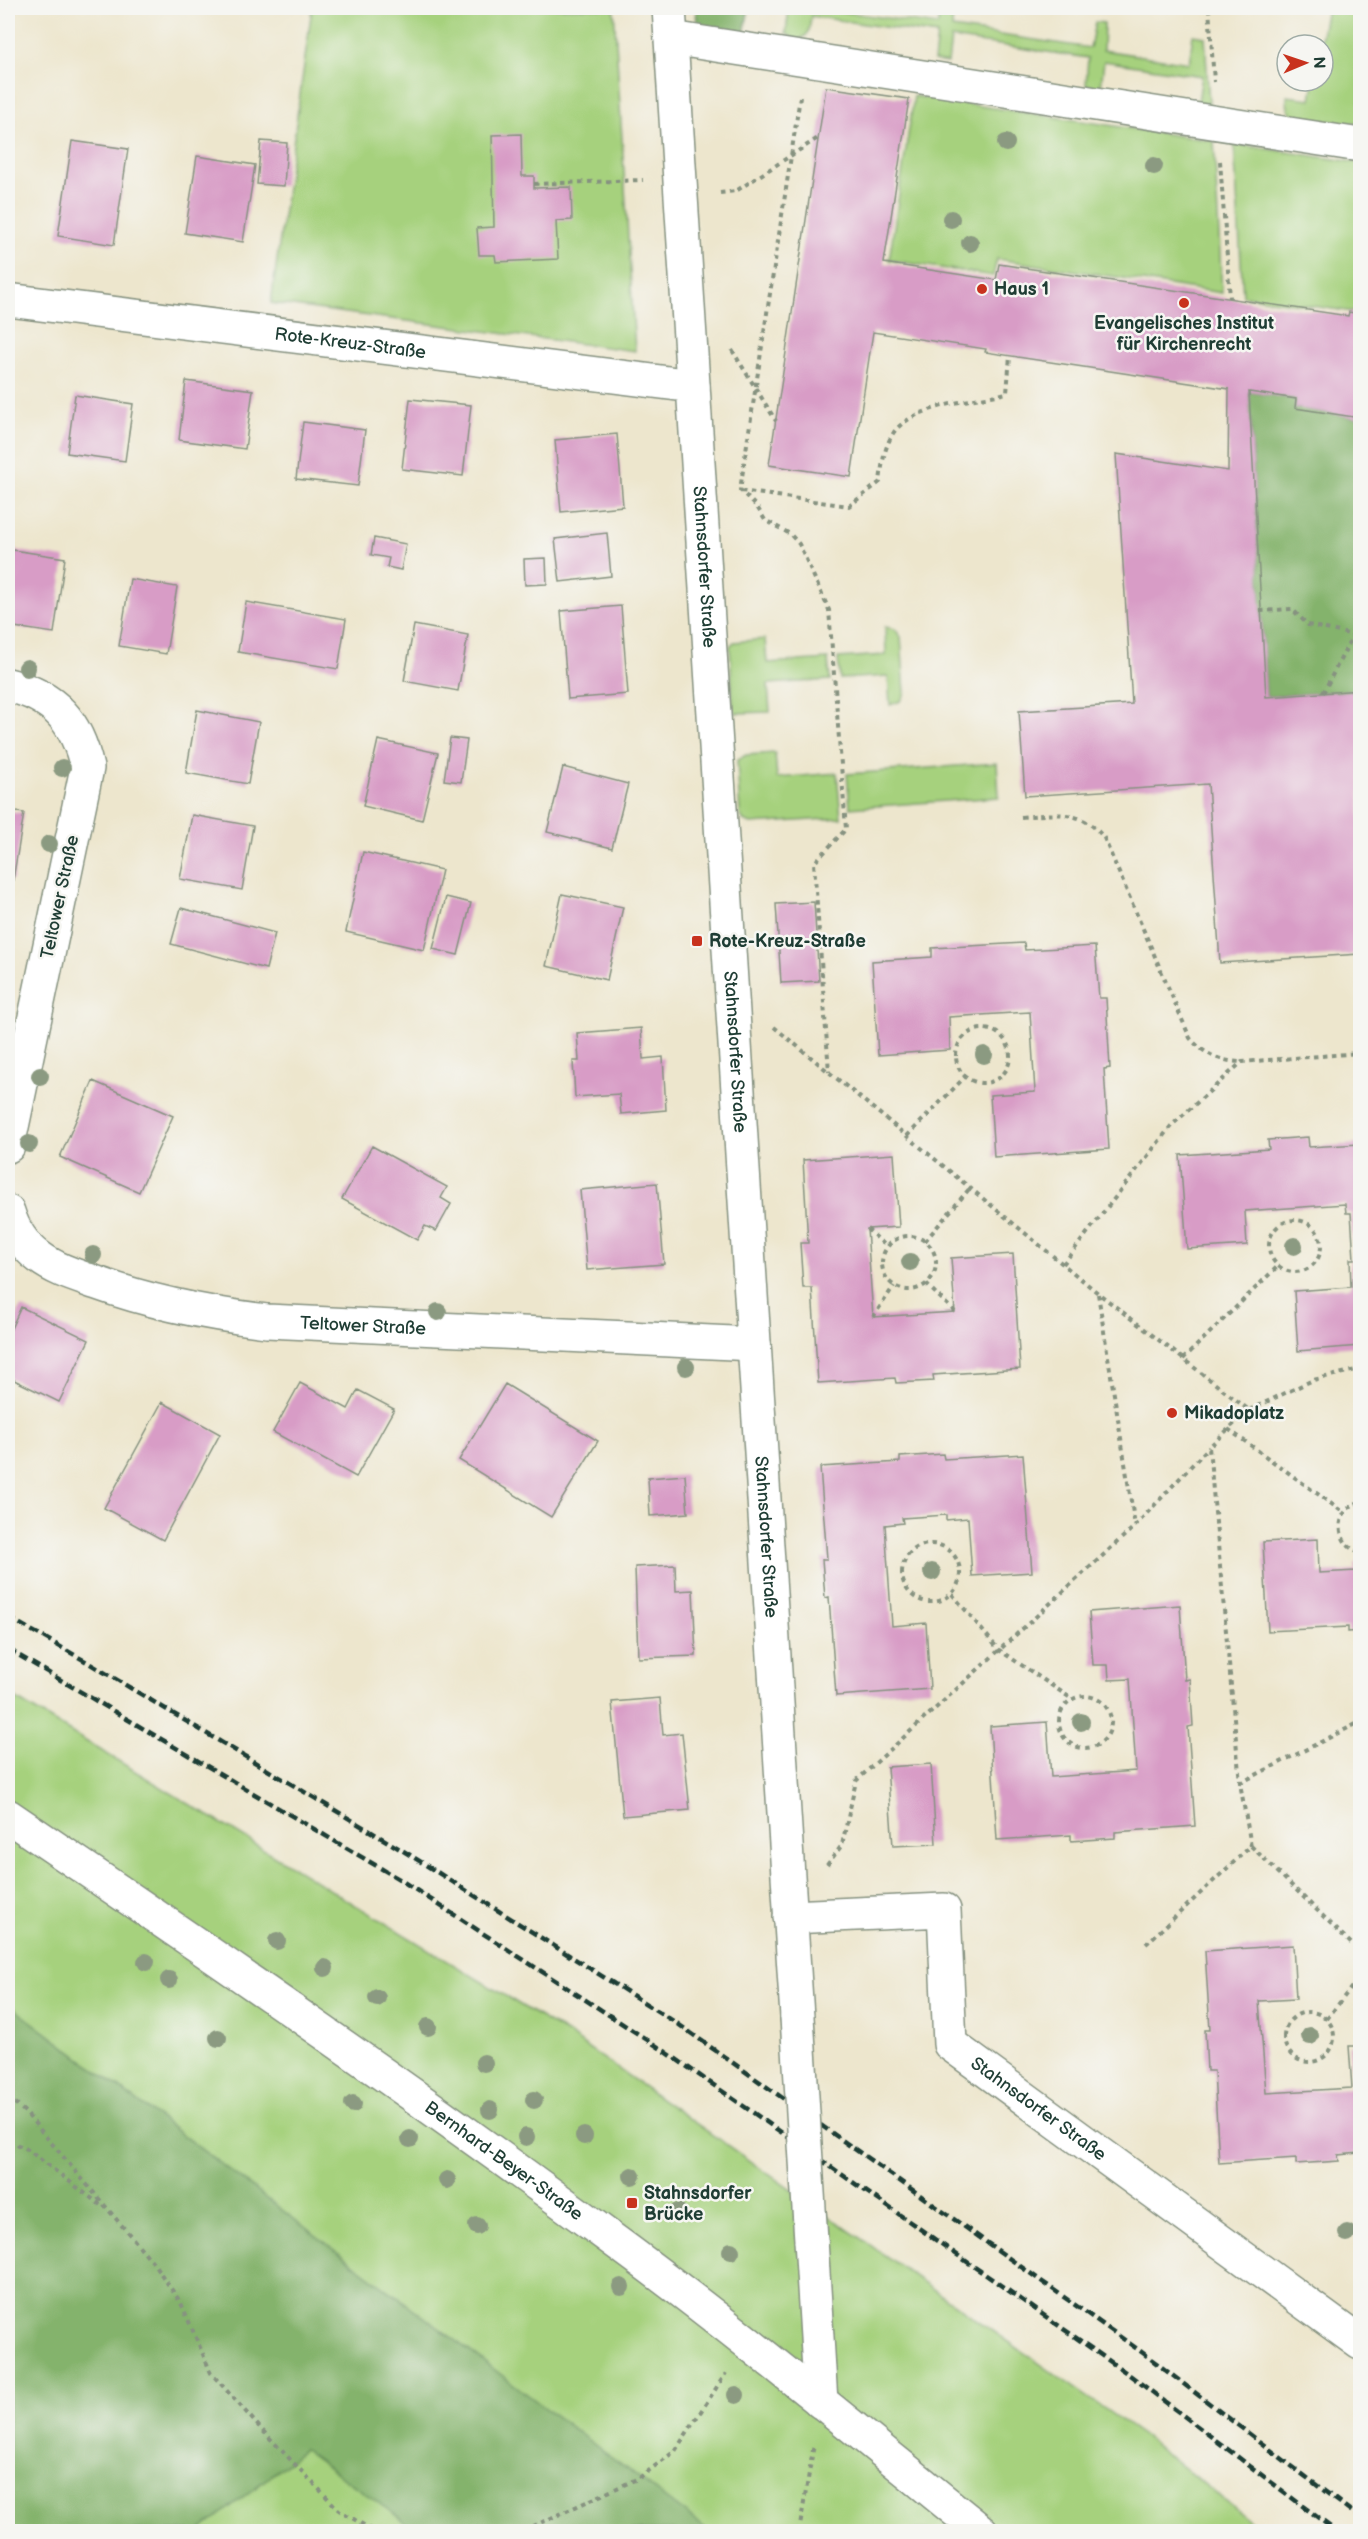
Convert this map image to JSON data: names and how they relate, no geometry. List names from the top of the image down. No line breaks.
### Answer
{"streets":{"street":["Rote-Kreuz-Straße","Stahnsdorfer Straße","Teltower Straße","Bernhard-Beyer-Straße"]},"crossings":[["Rote-Kreuz-Straße","Stahnsdorfer Straße"],["Stahnsdorfer Straße","Teltower Straße"],["Stahnsdorfer Straße","Bernhard-Beyer-Straße"]],"places":{"other":["Haus 1","Evangelisches Institut für Kirchenrecht","Mikadoplatz"],"transit":["Rote-Kreuz-Straße","Stahnsdorfer Brücke"]},"north":"right"}
